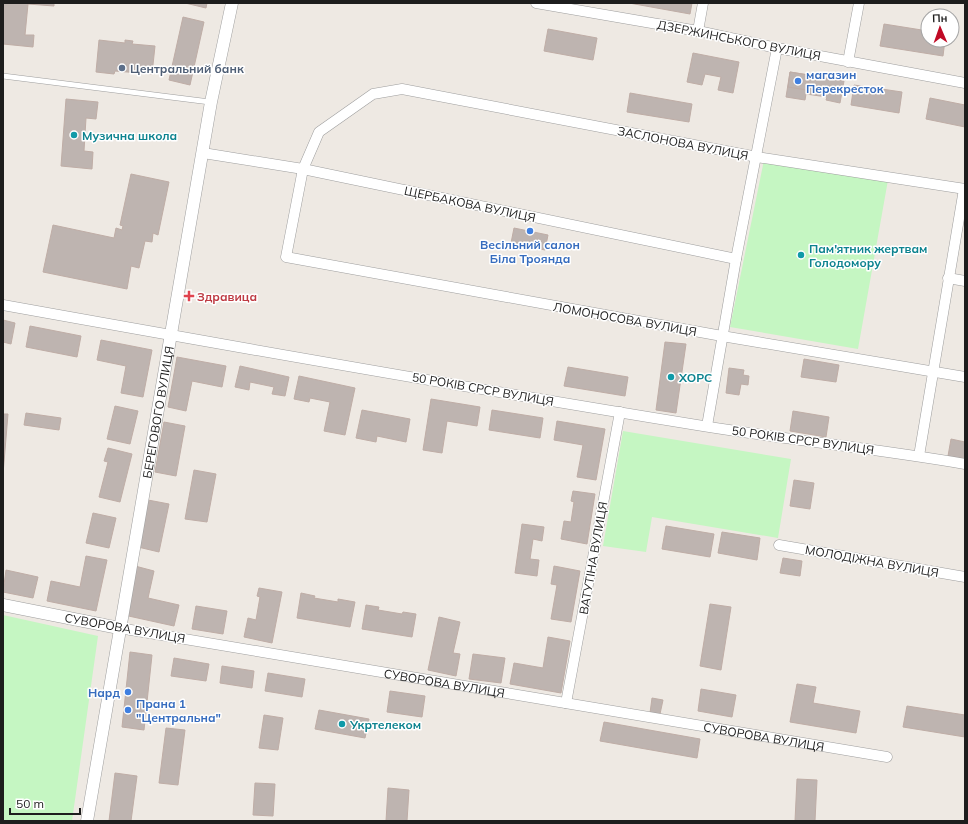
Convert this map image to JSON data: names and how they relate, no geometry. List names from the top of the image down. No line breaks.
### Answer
{"streets":{"street":["ДЗЕРЖИНСЬКОГО ВУЛИЦЯ","ЗАСЛОНОВА ВУЛИЦЯ","ЩЕРБАКОВА ВУЛИЦЯ","ЛОМОНОСОВА ВУЛИЦЯ","50 РОКІВ СРСР ВУЛИЦЯ","БЕРЕГОВОГО ВУЛИЦЯ","ВАТУТІНА ВУЛИЦЯ","МОЛОДІЖНА ВУЛИЦЯ","СУВОРОВА ВУЛИЦЯ"]},"crossings":[["ЗАСЛОНОВА ВУЛИЦЯ","ЩЕРБАКОВА ВУЛИЦЯ"],["ЗАСЛОНОВА ВУЛИЦЯ","ЛОМОНОСОВА ВУЛИЦЯ"],["ЩЕРБАКОВА ВУЛИЦЯ","ЛОМОНОСОВА ВУЛИЦЯ"],["ЩЕРБАКОВА ВУЛИЦЯ","БЕРЕГОВОГО ВУЛИЦЯ"],["50 РОКІВ СРСР ВУЛИЦЯ","БЕРЕГОВОГО ВУЛИЦЯ"],["50 РОКІВ СРСР ВУЛИЦЯ","ВАТУТІНА ВУЛИЦЯ"],["БЕРЕГОВОГО ВУЛИЦЯ","СУВОРОВА ВУЛИЦЯ"],["ВАТУТІНА ВУЛИЦЯ","СУВОРОВА ВУЛИЦЯ"]],"places":{"other":["Центральний банк","магазин Перекресток","Музична школа","Весільний салон Біла Троянда","Пам'ятник жертвам Голодомору","ХОРС","Нард","Прана 1 \"Центральна\"","Укртелеком"],"health":["Здравица"]},"scale_bar":"50 m","north":"top"}
